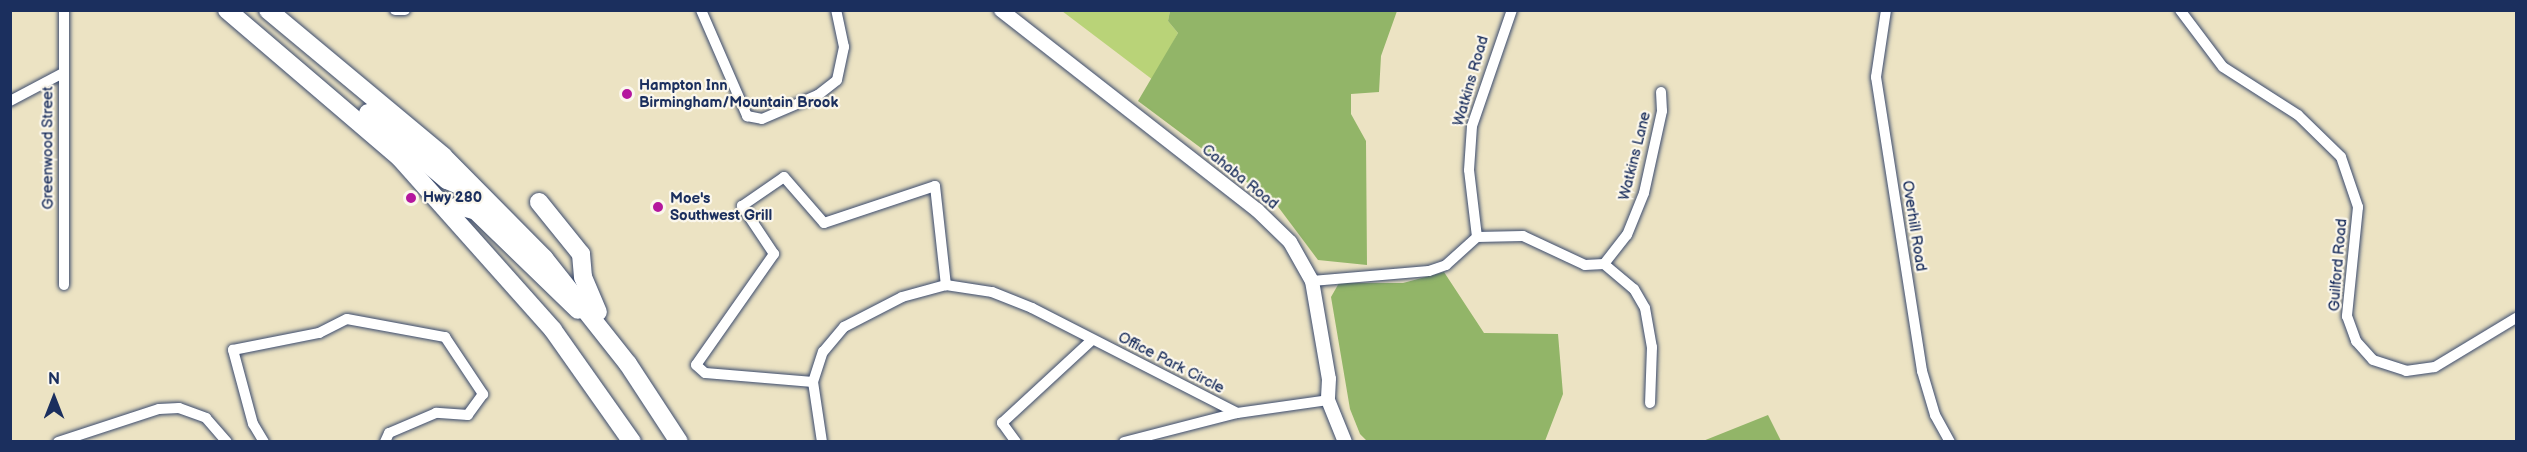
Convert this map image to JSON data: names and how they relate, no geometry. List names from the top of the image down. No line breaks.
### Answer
{"streets":{"street":["Watkins Road","Greenwood Street","Watkins Lane","Cahaba Road","Overhill Road","Guilford Road","Office Park Circle"]},"crossings":[["Cahaba Road","Office Park Circle"]],"places":["Hampton Inn Birmingham/Mountain Brook","Hwy 280","Moe's Southwest Grill"],"north":"top"}
